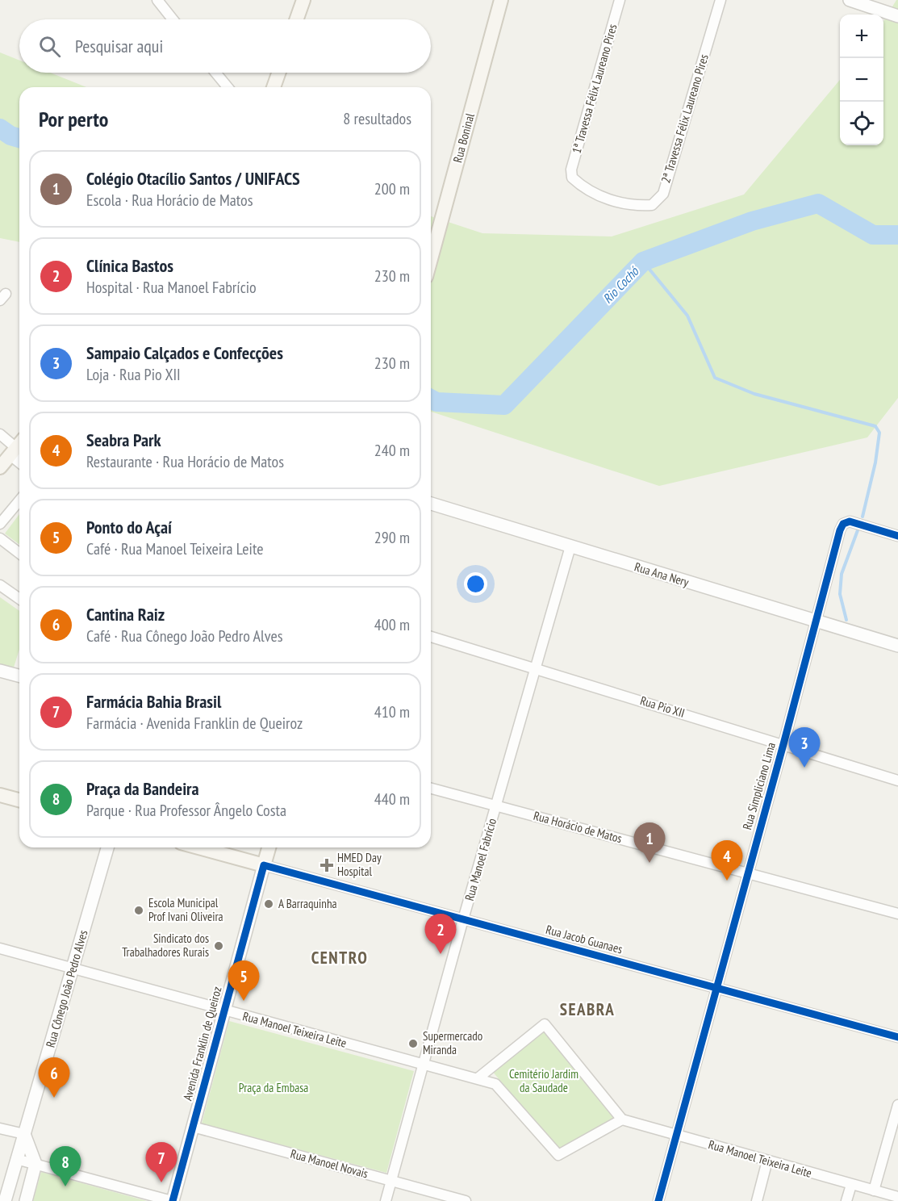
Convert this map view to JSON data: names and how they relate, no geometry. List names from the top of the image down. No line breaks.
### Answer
{"streets":{"main road":["Rua Boninal","Rua Jacob Guanaes","Avenida Franklin de Queiroz"],"street":["1ª Travessa Félix Laureano Pires","2ª Travessa Félix Laureano Pires","Rua Ana Nery","Rua Pio XII","Rua Simpliciano Lima","Rua Horácio de Matos","Rua Manoel Fabrício","Rua Cônego João Pedro Alves","Rua Manoel Teixeira Leite","Rua Manoel Novais"]},"crossings":[["1ª Travessa Félix Laureano Pires","2ª Travessa Félix Laureano Pires"],["Rua Ana Nery","Rua Simpliciano Lima"],["Rua Ana Nery","Rua Manoel Fabrício"],["Rua Pio XII","Rua Simpliciano Lima"],["Rua Pio XII","Rua Manoel Fabrício"],["Rua Simpliciano Lima","Rua Horácio de Matos"],["Rua Simpliciano Lima","Rua Jacob Guanaes"],["Rua Simpliciano Lima","Rua Manoel Teixeira Leite"],["Rua Horácio de Matos","Rua Manoel Fabrício"],["Rua Manoel Fabrício","Rua Jacob Guanaes"],["Rua Manoel Fabrício","Rua Manoel Teixeira Leite"],["Rua Manoel Fabrício","Rua Manoel Novais"],["Rua Jacob Guanaes","Avenida Franklin de Queiroz"],["Rua Cônego João Pedro Alves","Rua Manoel Teixeira Leite"],["Rua Manoel Teixeira Leite","Avenida Franklin de Queiroz"],["Avenida Franklin de Queiroz","Rua Manoel Novais"]],"districts":["CENTRO","SEABRA"],"water":["Rio Cochó"],"parks":["Cemitério Jardim da Saudade","Praça da Embasa"],"places":{"health":["HMED Day Hospital"],"other":["A Barraquinha","Escola Municipal Prof Ivani Oliveira","Sindicato dos Trabalhadores Rurais","Supermercado Miranda"]},"page":{"map_buttons":["+","−"],"search":"Pesquisar aqui","heading":["Por perto","8 resultados"],"list":[{"mark":"1","name":"Colégio Otacílio Santos / UNIFACS","note":"Escola · Rua Horácio de Matos","value":"200 m"},{"mark":"2","name":"Clínica Bastos","note":"Hospital · Rua Manoel Fabrício","value":"230 m"},{"mark":"3","name":"Sampaio Calçados e Confecções","note":"Loja · Rua Pio XII","value":"230 m"},{"mark":"4","name":"Seabra Park","note":"Restaurante · Rua Horácio de Matos","value":"240 m"},{"mark":"5","name":"Ponto do Açaí","note":"Café · Rua Manoel Teixeira Leite","value":"290 m"},{"mark":"6","name":"Cantina Raiz","note":"Café · Rua Cônego João Pedro Alves","value":"400 m"},{"mark":"7","name":"Farmácia Bahia Brasil","note":"Farmácia · Avenida Franklin de Queiroz","value":"410 m"},{"mark":"8","name":"Praça da Bandeira","note":"Parque · Rua Professor Ângelo Costa","value":"440 m"}],"pins":["3","1","4","2","5","6","7","8"]}}
